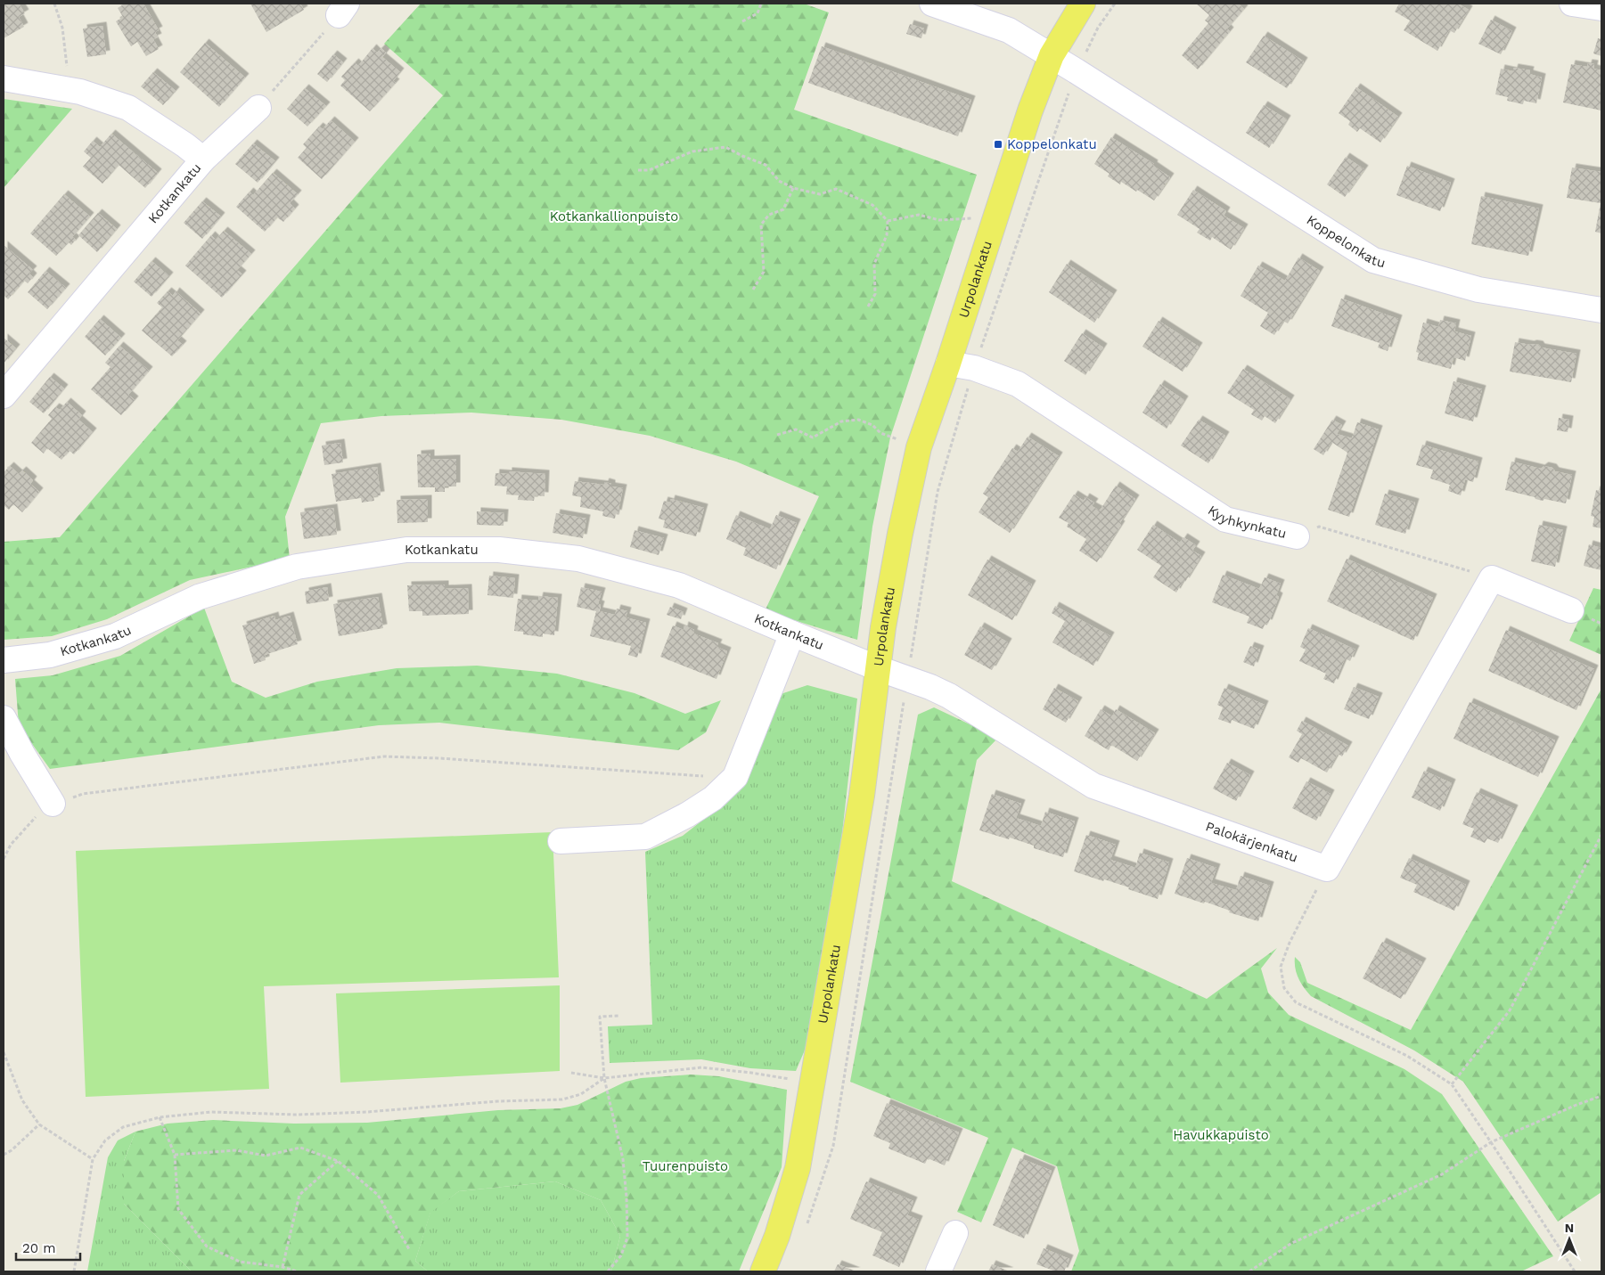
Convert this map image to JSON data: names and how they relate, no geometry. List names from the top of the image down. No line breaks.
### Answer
{"streets":{"main road":["Urpolankatu"],"street":["Kotkankatu","Koppelonkatu","Kyyhkynkatu","Palokärjenkatu"]},"crossings":[["Kotkankatu","Urpolankatu"],["Kotkankatu","Palokärjenkatu"],["Koppelonkatu","Urpolankatu"],["Urpolankatu","Kyyhkynkatu"],["Urpolankatu","Palokärjenkatu"]],"parks":["Kotkankallionpuisto","Havukkapuisto","Tuurenpuisto"],"places":{"transit":["Koppelonkatu"]},"scale_bar":"20 m","north":"top"}
